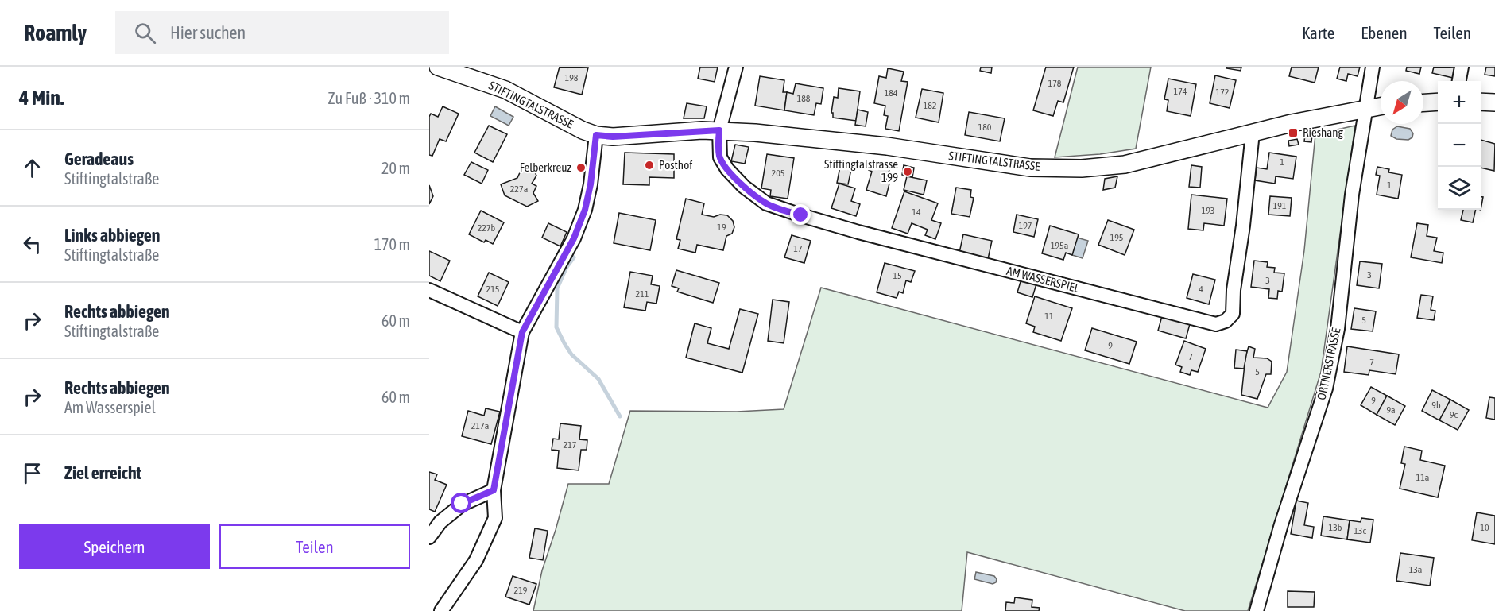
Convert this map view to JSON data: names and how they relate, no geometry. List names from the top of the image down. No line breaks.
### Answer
{"streets":{"street":["STIFTINGTALSTRASSE","AM WASSERSPIEL","ORTNERSTRASSE"]},"crossings":[["STIFTINGTALSTRASSE","AM WASSERSPIEL"],["STIFTINGTALSTRASSE","ORTNERSTRASSE"]],"places":{"transit":["Rieshang"],"other":["Posthof","Felberkreuz","Stiftingtalstrasse 199"]},"house_numbers":["198","178","174","172","184","188","182","180","1","205","1","227a","191","193","14","197","19","227b","195","195a","17","3","15","3","215","4","211","11","5","9","7","7","5","9","9b","9a","9c","217a","217","11a","13b","10","13c","13a","219"],"north":"bottom left","page":{"header":"Roamly","search":"Hier suchen","nav":["Karte","Ebenen","Teilen"],"heading":["4 Min.","Zu Fuß · 310 m"],"map_buttons":["+","−"],"list":[["Geradeaus","Stiftingtalstraße","20 m"],["Links abbiegen","Stiftingtalstraße","170 m"],["Rechts abbiegen","Stiftingtalstraße","60 m"],["Rechts abbiegen","Am Wasserspiel","60 m"],"Ziel erreicht"],"buttons":["Speichern","Teilen"]}}
